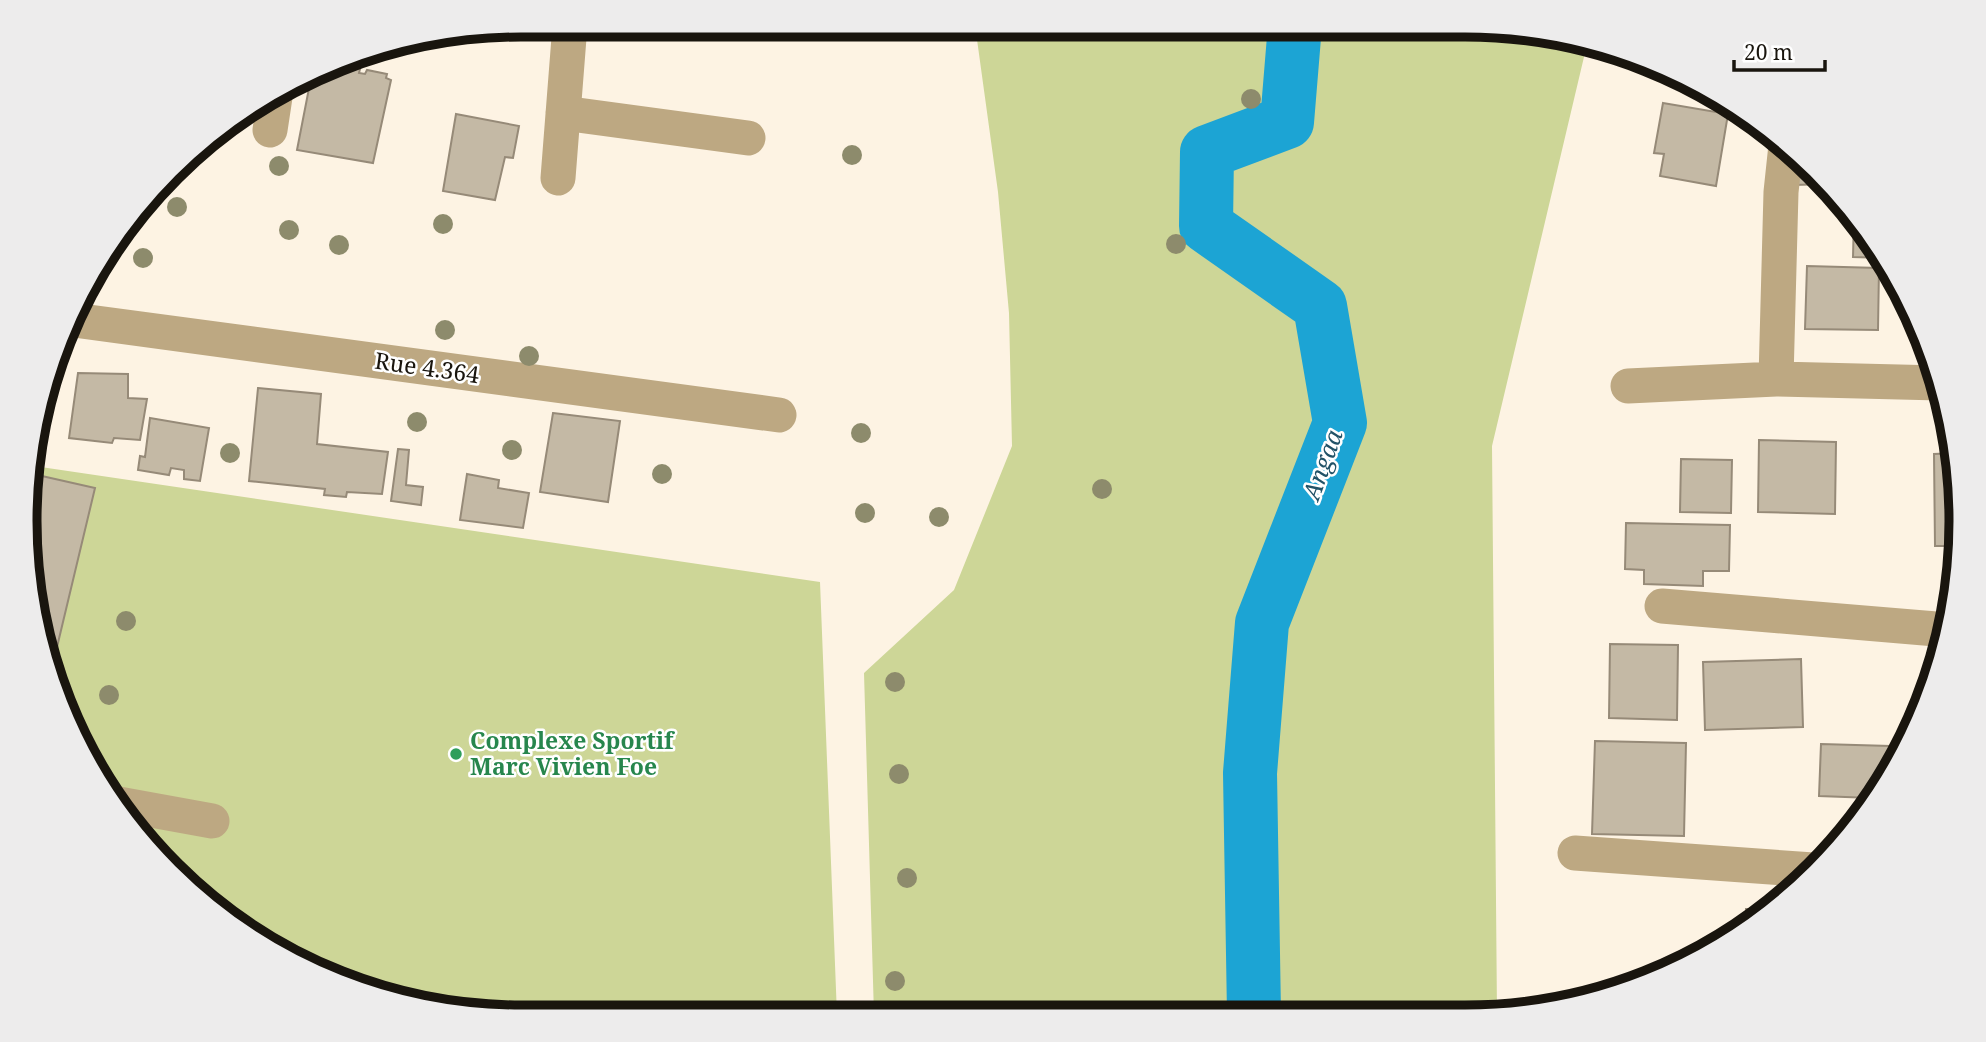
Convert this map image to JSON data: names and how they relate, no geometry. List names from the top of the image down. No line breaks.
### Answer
{"streets":{"street":["Rue 4.364"]},"water":["Angaa"],"places":["Complexe Sportif Marc Vivien Foe"],"scale_bar":"20 m"}
